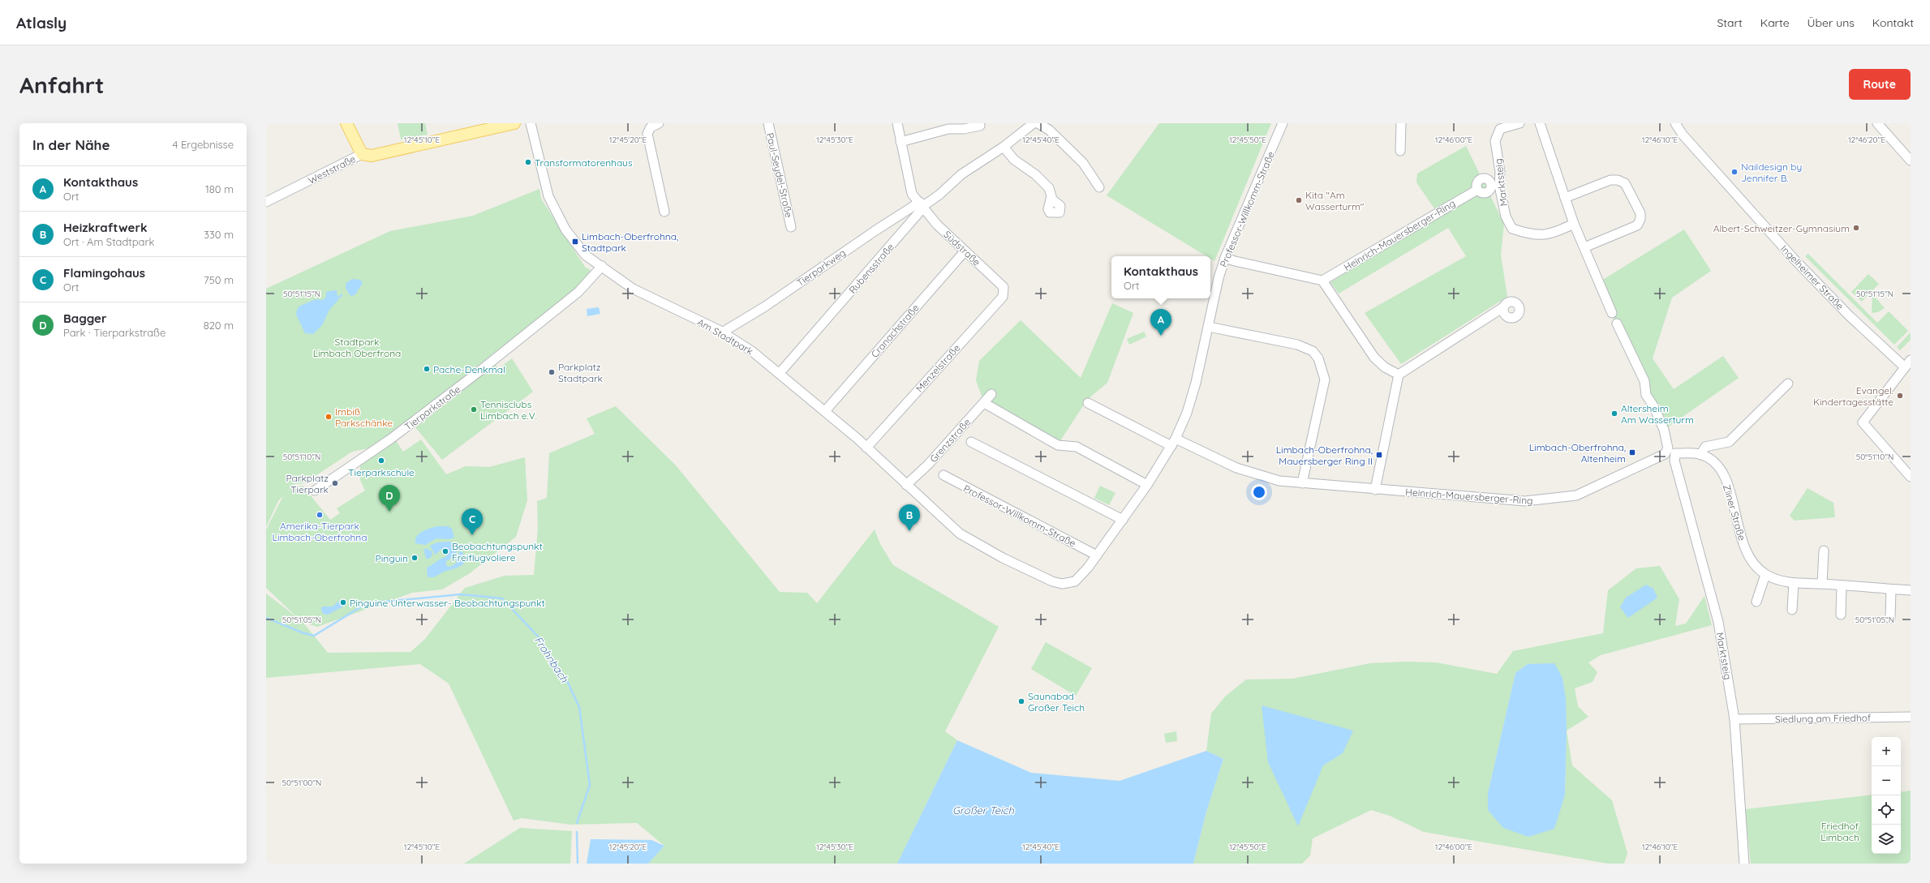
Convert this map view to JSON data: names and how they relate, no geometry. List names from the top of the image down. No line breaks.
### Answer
{"streets":{"main road":["Weststraße"],"street":["Paul-Seydel-Straße","Marktsteig","Professor-Willkomm-Straße","Heinrich-Mauersberger-Ring","Südstraße","Tierparkweg","Rubensstraße","Ingelheimer Straße","Cranachstraße","Am Stadtpark","Menzelstraße","Tierparkstraße","Grenzstraße","Zliner Straße","Siedlung am Friedhof"]},"crossings":[["Marktsteig","Heinrich-Mauersberger-Ring"],["Marktsteig","Siedlung am Friedhof"],["Professor-Willkomm-Straße","Heinrich-Mauersberger-Ring"],["Professor-Willkomm-Straße","Am Stadtpark"],["Südstraße","Tierparkweg"],["Südstraße","Rubensstraße"],["Südstraße","Cranachstraße"],["Südstraße","Menzelstraße"],["Tierparkweg","Rubensstraße"],["Tierparkweg","Am Stadtpark"],["Rubensstraße","Am Stadtpark"],["Cranachstraße","Am Stadtpark"],["Am Stadtpark","Menzelstraße"],["Am Stadtpark","Tierparkstraße"],["Am Stadtpark","Grenzstraße"]],"water":["Frohnbach","Großer Teich"],"parks":["Stadtpark Limbach Oberfrona","Friedhof Limbach"],"places":{"other":["Transformatorenhaus","Naildesign by Jennifer B.","Kita \"Am Wasserturm\"","Albert-Schweitzer-Gymnasium","Pache-Denkmal","Parkplatz Stadtpark","Evangel. Kindertagesstätte","Tennisclubs Limbach e.V.","Altersheim Am Wasserturm","Imbiß Parkschänke","Tierparkschule","Parkplatz Tierpark","Amerika-Tierpark Limbach-Oberfrohna","Beobachtungspunkt Freiflugvoliere","Pinguin","Pinguine Unterwasser- Beobachtungspunkt","Saunabad Großer Teich"],"transit":["Limbach-Oberfrohna, Stadtpark","Limbach-Oberfrohna, Altenheim","Limbach-Oberfrohna, Mauersberger Ring II"]},"page":{"header":"Atlasly","nav":["Start","Karte","Über uns","Kontakt"],"buttons":"Route","title":"Anfahrt","heading":["In der Nähe","4 Ergebnisse"],"list":[{"mark":"A","name":"Kontakthaus","note":"Ort","value":"180 m"},{"mark":"B","name":"Heizkraftwerk","note":"Ort · Am Stadtpark","value":"330 m"},{"mark":"C","name":"Flamingohaus","note":"Ort","value":"750 m"},{"mark":"D","name":"Bagger","note":"Park · Tierparkstraße","value":"820 m"}],"popup":["Kontakthaus","Ort"],"pins":["A","D","B","C"],"map_buttons":["+","−"]},"coordinates":["12°45'10\"E","12°45'20\"E","12°45'30\"E","12°45'40\"E","12°45'50\"E","12°46'00\"E","12°46'10\"E","12°46'20\"E","50°51'15\"N","50°51'10\"N","50°51'05\"N","50°51'00\"N"]}
